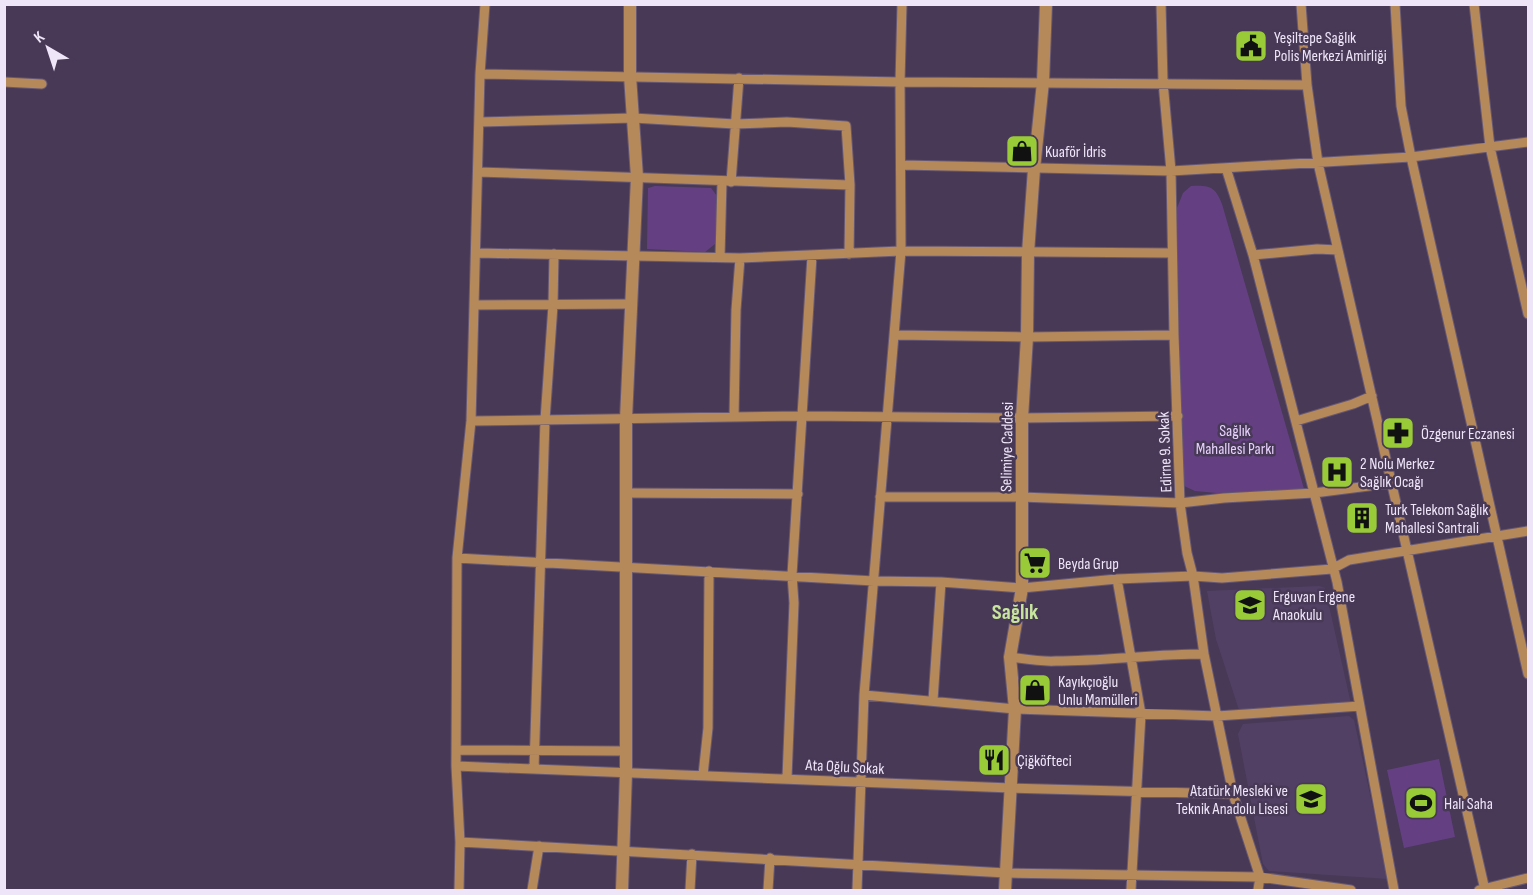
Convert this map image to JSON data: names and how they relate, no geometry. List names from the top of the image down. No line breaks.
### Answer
{"streets":{"street":["Selimiye Caddesi","Edirne 9. Sokak","Ata Oğlu Sokak"]},"crossings":[["Selimiye Caddesi","Ata Oğlu Sokak"],["Edirne 9. Sokak","Ata Oğlu Sokak"]],"districts":["Sağlık"],"parks":["Sağlık Mahallesi Parkı"],"places":{"public building":["Yeşiltepe Sağlık Polis Merkezi Amirliği"],"shop":["Kuaför İdris","Kayıkçıoğlu Unlu Mamülleri"],"pharmacy":["Özgenur Eczanesi"],"hospital":["2 Nolu Merkez Sağlık Ocağı"],"building":["Turk Telekom Sağlık Mahallesi Santrali"],"supermarket":["Beyda Grup"],"school or university":["Erguvan Ergene Anaokulu","Atatürk Mesleki ve Teknik Anadolu Lisesi"],"restaurant":["Çiğköfteci"],"sports":["Halı Saha"]},"north":"top left"}
